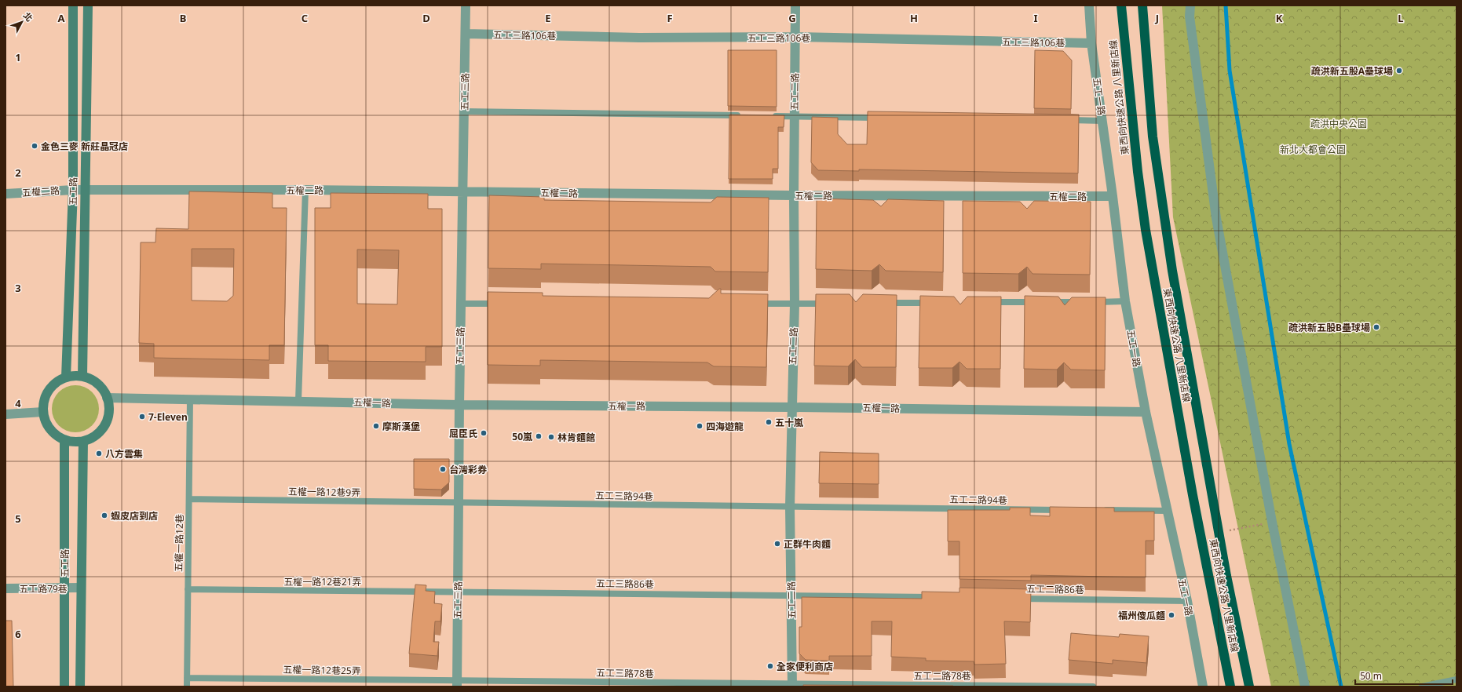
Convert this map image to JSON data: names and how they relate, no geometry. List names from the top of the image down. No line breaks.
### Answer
{"streets":{"highway":["東西向快速公路 八里新店線"],"street":["五工三路106巷","五工三路","五工二路","五工一路","五權二路","五工路","五權一路","五工路79巷"],"lane":["五權一路12巷9弄","五工三路94巷","五工二路94巷","五權一路12巷","五權一路12巷21弄","五工三路86巷","五工二路86巷","五權一路12巷25弄","五工三路78巷","五工二路78巷"]},"crossings":[["五工三路106巷","五工三路"],["五工三路106巷","五工二路"],["五工三路106巷","五工一路"],["五工三路","五權二路"],["五工三路","五權一路"],["五工三路","五權一路12巷9弄"],["五工三路","五工三路94巷"],["五工三路","五權一路12巷21弄"],["五工三路","五工三路86巷"],["五工三路","五權一路12巷25弄"],["五工三路","五工三路78巷"],["五工二路","五權二路"],["五工二路","五權一路"],["五工二路","五工三路94巷"],["五工二路","五工二路94巷"],["五工二路","五工三路86巷"],["五工二路","五工三路78巷"],["五工二路","五工二路78巷"],["五工一路","五權二路"],["五工一路","五權一路"],["五工一路","五工二路86巷"],["五權二路","五工路"],["五工路","五權一路"],["五工路","五工路79巷"],["五權一路","五權一路12巷"],["五權一路12巷9弄","五工三路94巷"],["五權一路12巷9弄","五權一路12巷"],["五工三路94巷","五工二路94巷"],["五權一路12巷","五權一路12巷21弄"],["五權一路12巷","五權一路12巷25弄"],["五權一路12巷21弄","五工三路86巷"],["五權一路12巷25弄","五工三路78巷"],["五工三路78巷","五工二路78巷"]],"parks":["疏洪中央公園","新北大都會公園"],"places":["疏洪新五股A壘球場","金色三麥 新莊晶冠店","疏洪新五股B壘球場","7-Eleven","五十嵐","摩斯漢堡","四海遊龍","屈臣氏","50嵐","林肯麵館","八方雲集","台灣彩券","蝦皮店到店","正群牛肉麵","福州傻瓜麵","全家便利商店"],"scale_bar":"50 m","north":"top right","grid":{"columns":["A","B","C","D","E","F","G","H","I","J","K","L"],"rows":["1","2","3","4","5","6"]}}
